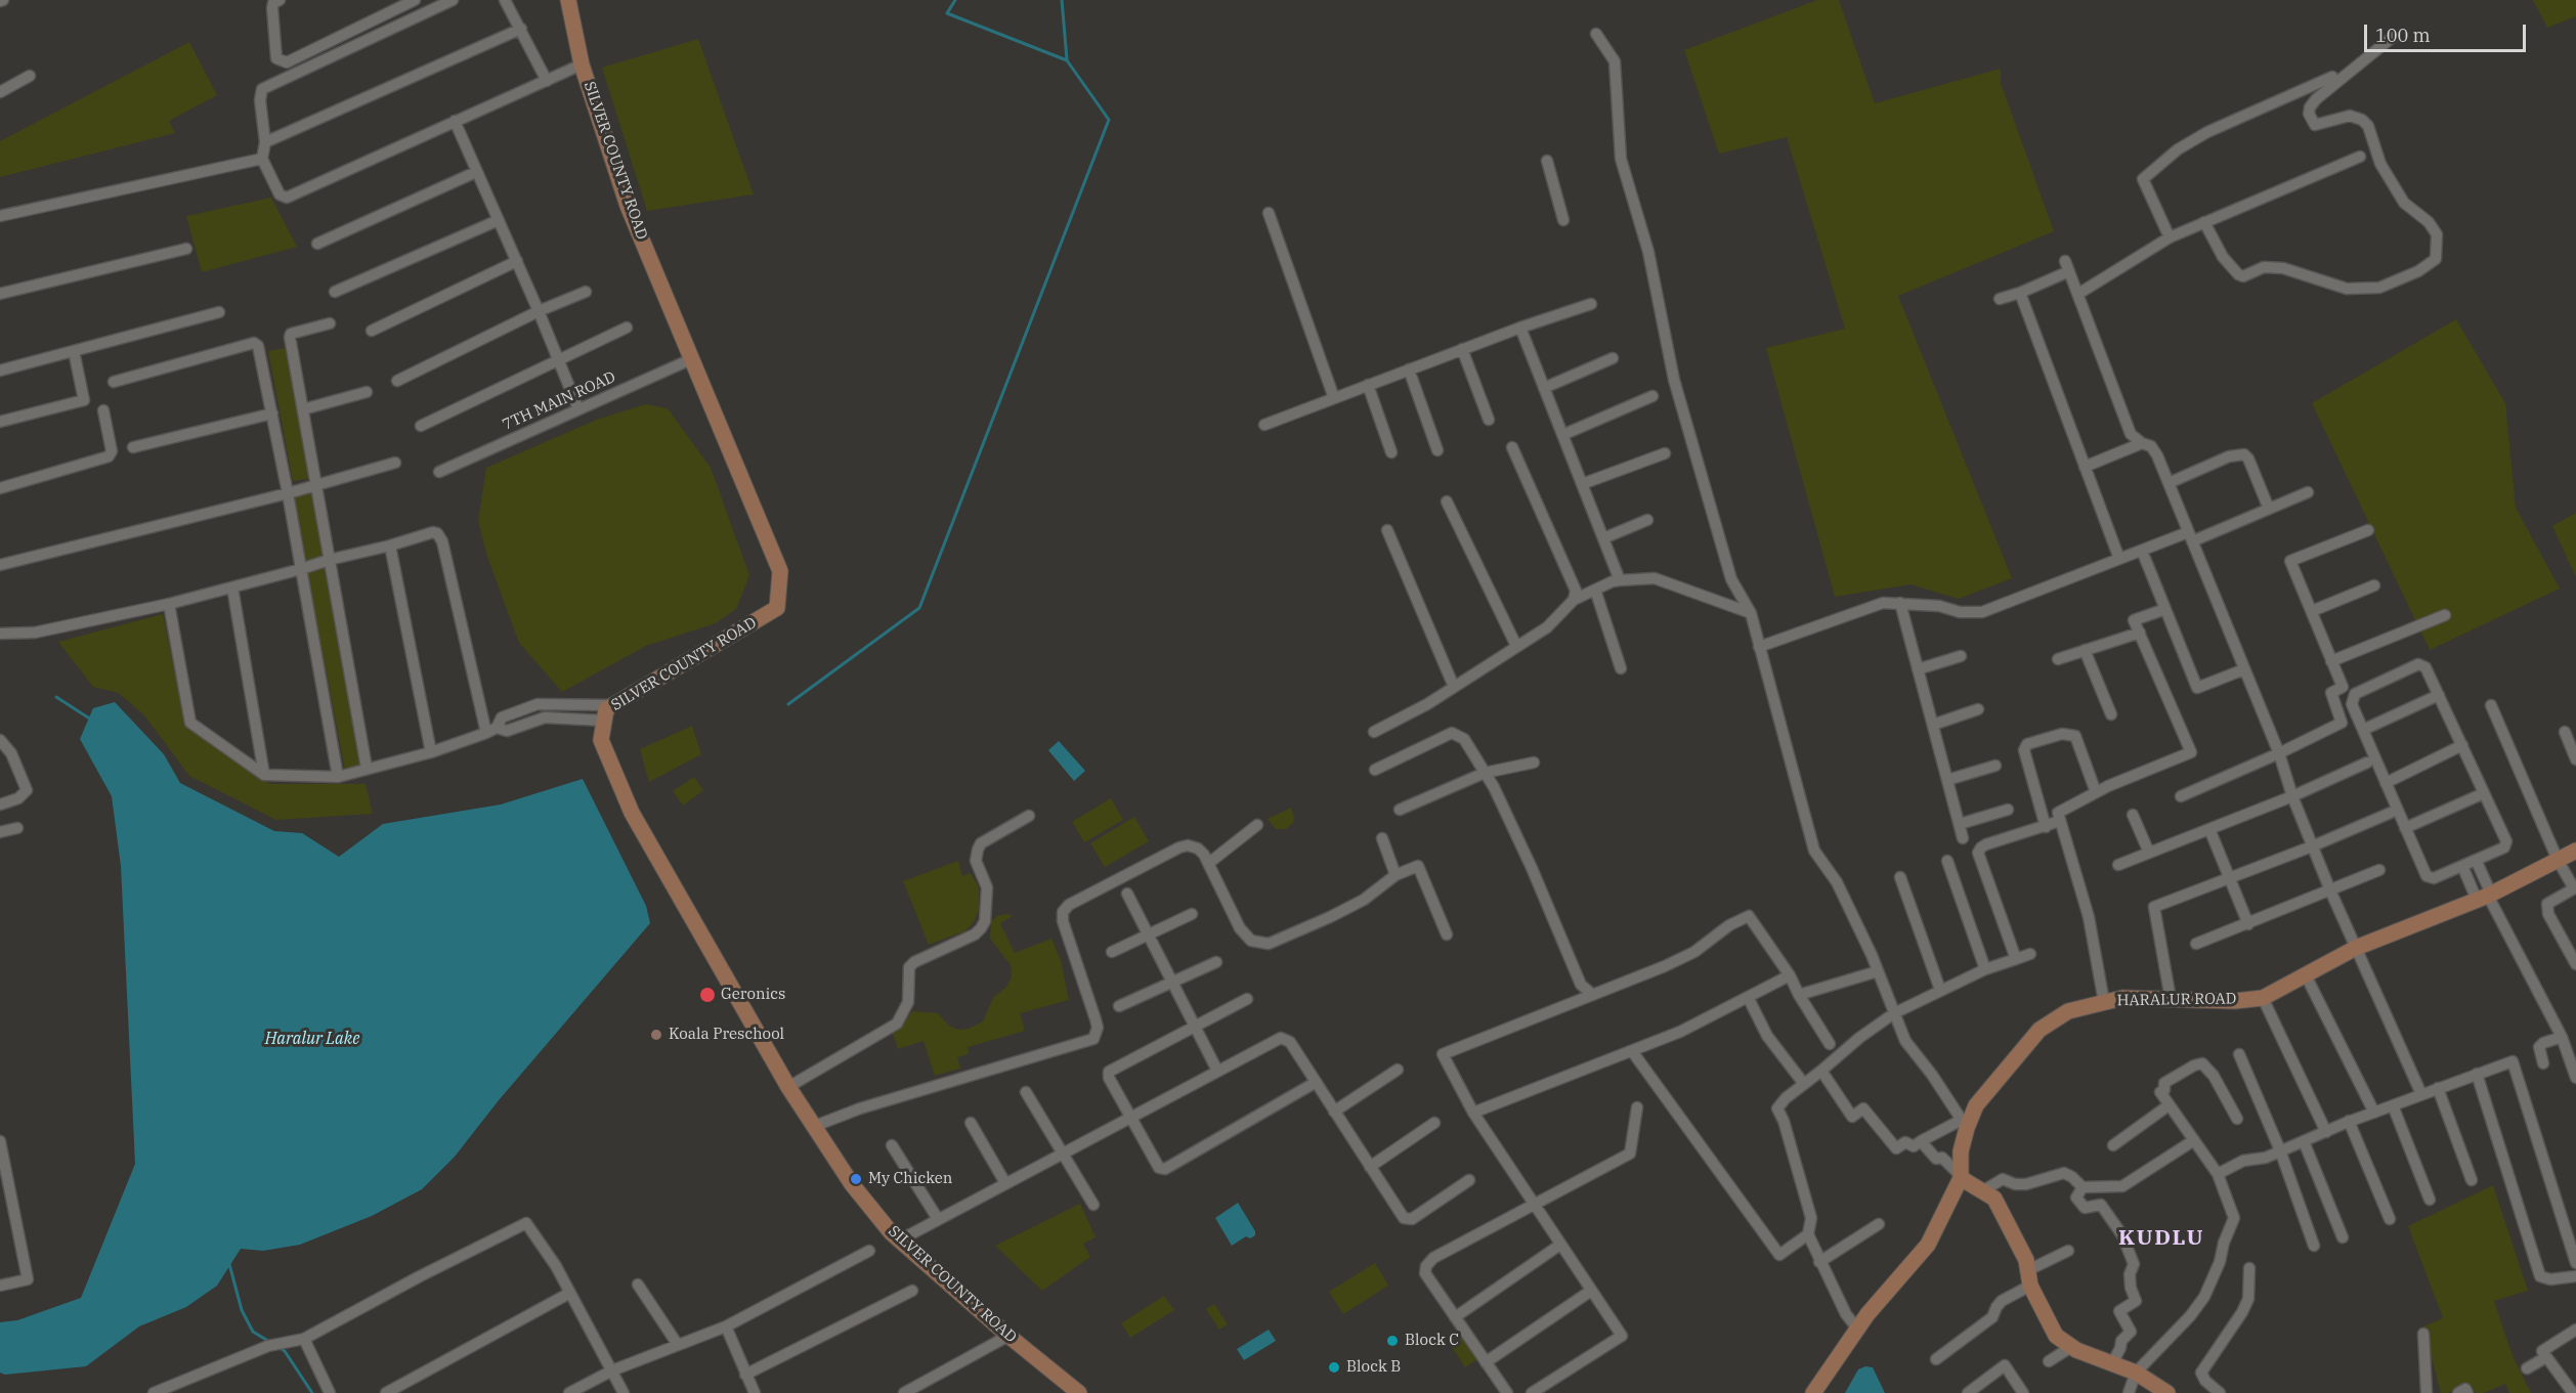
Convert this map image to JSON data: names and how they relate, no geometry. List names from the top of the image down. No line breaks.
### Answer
{"streets":{"street":["SILVER COUNTY ROAD","7TH MAIN ROAD","HARALUR ROAD"]},"crossings":[["SILVER COUNTY ROAD","7TH MAIN ROAD"]],"districts":["KUDLU"],"water":["Haralur Lake"],"places":["Geronics","Koala Preschool","My Chicken","Block C","Block B"],"scale_bar":"100 m"}
